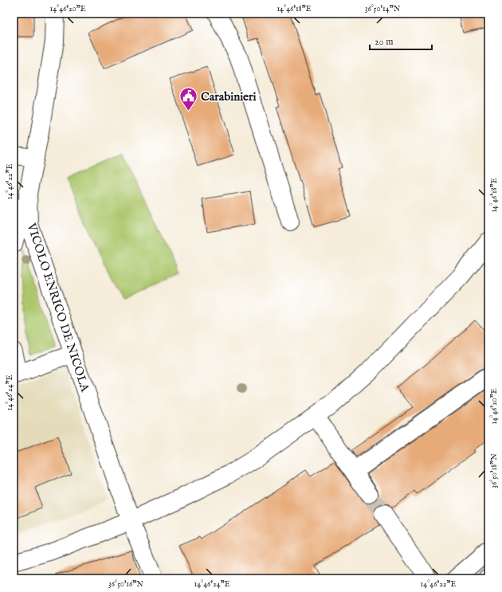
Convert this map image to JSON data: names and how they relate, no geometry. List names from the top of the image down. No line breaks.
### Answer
{"streets":{"street":["VICOLO ENRICO DE NICOLA"]},"places":{"public building":["Carabinieri"]},"scale_bar":"20 m","coordinates":["14°46'20\"E","14°46'18\"E","36°50'14\"N","14°46'22\"E","14°46'24\"E","36°50'18\"N","36°50'16\"N"]}
